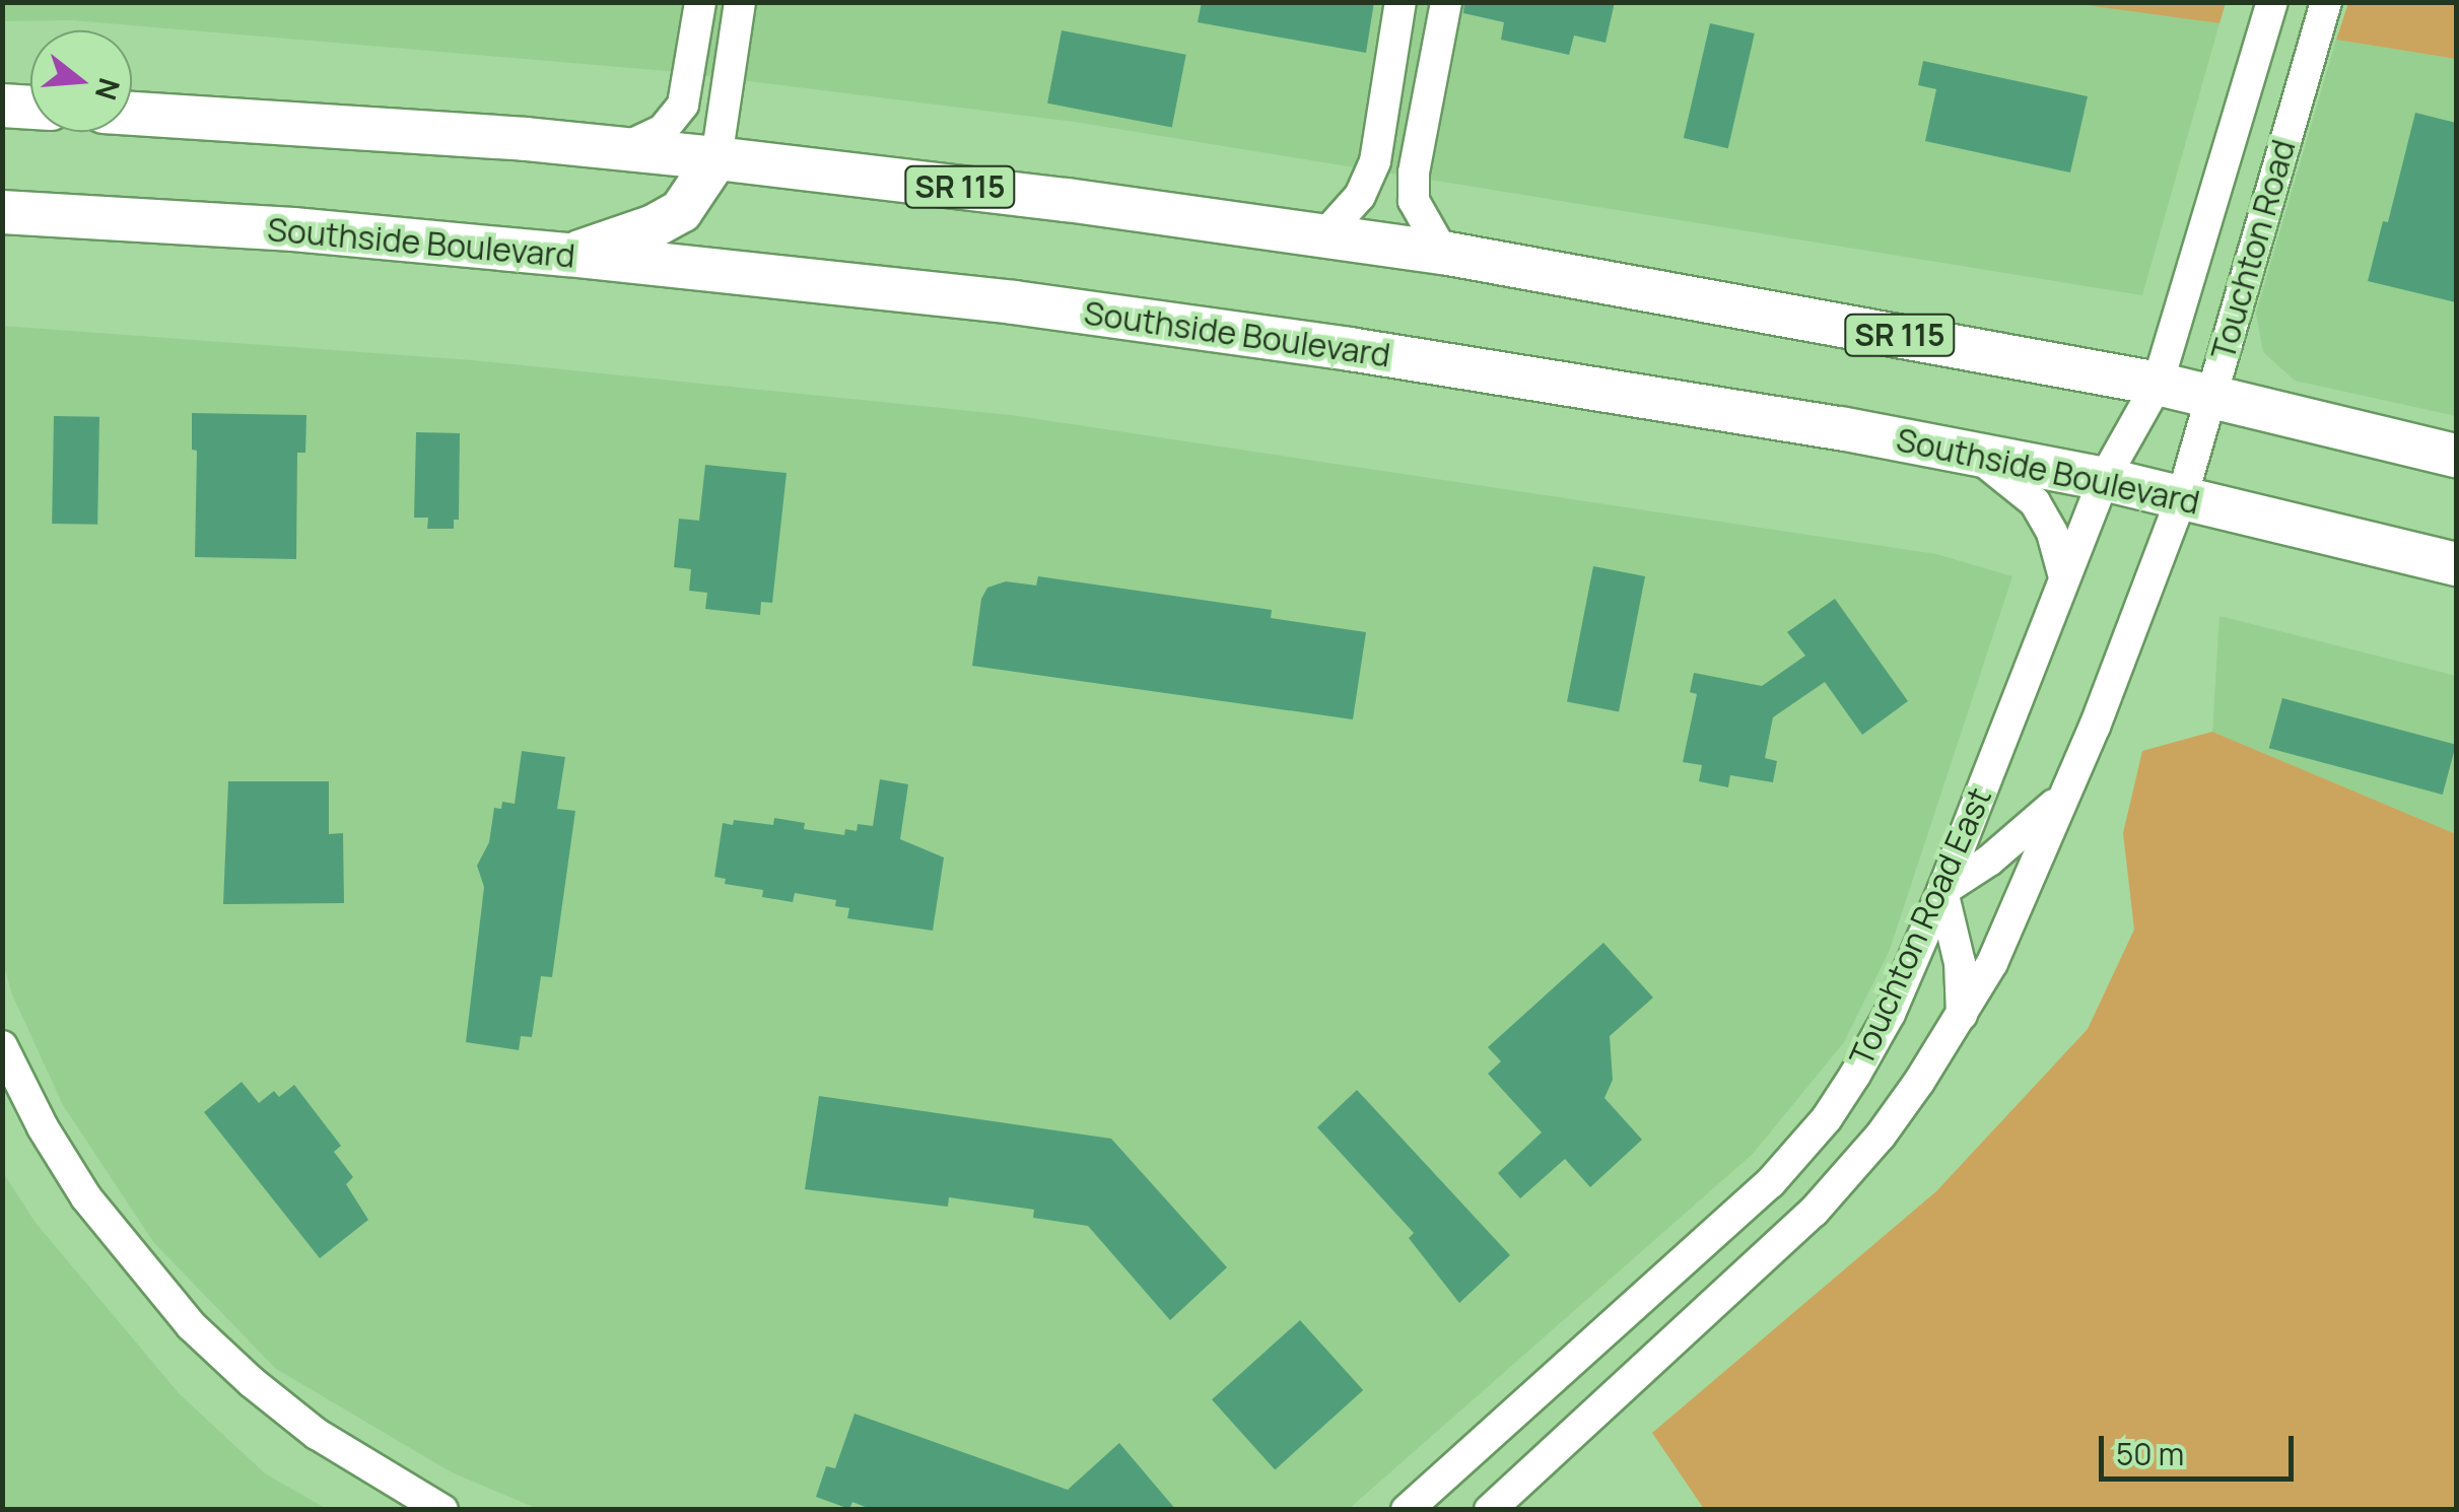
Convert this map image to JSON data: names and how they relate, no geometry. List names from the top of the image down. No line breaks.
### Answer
{"streets":{"highway":["SR 115","Southside Boulevard"],"street":["Touchton Road","Touchton Road East"]},"crossings":[["SR 115","Touchton Road"],["Southside Boulevard","Touchton Road"],["Southside Boulevard","Touchton Road East"],["Touchton Road","Touchton Road East"]],"scale_bar":"50 m","north":"right"}
